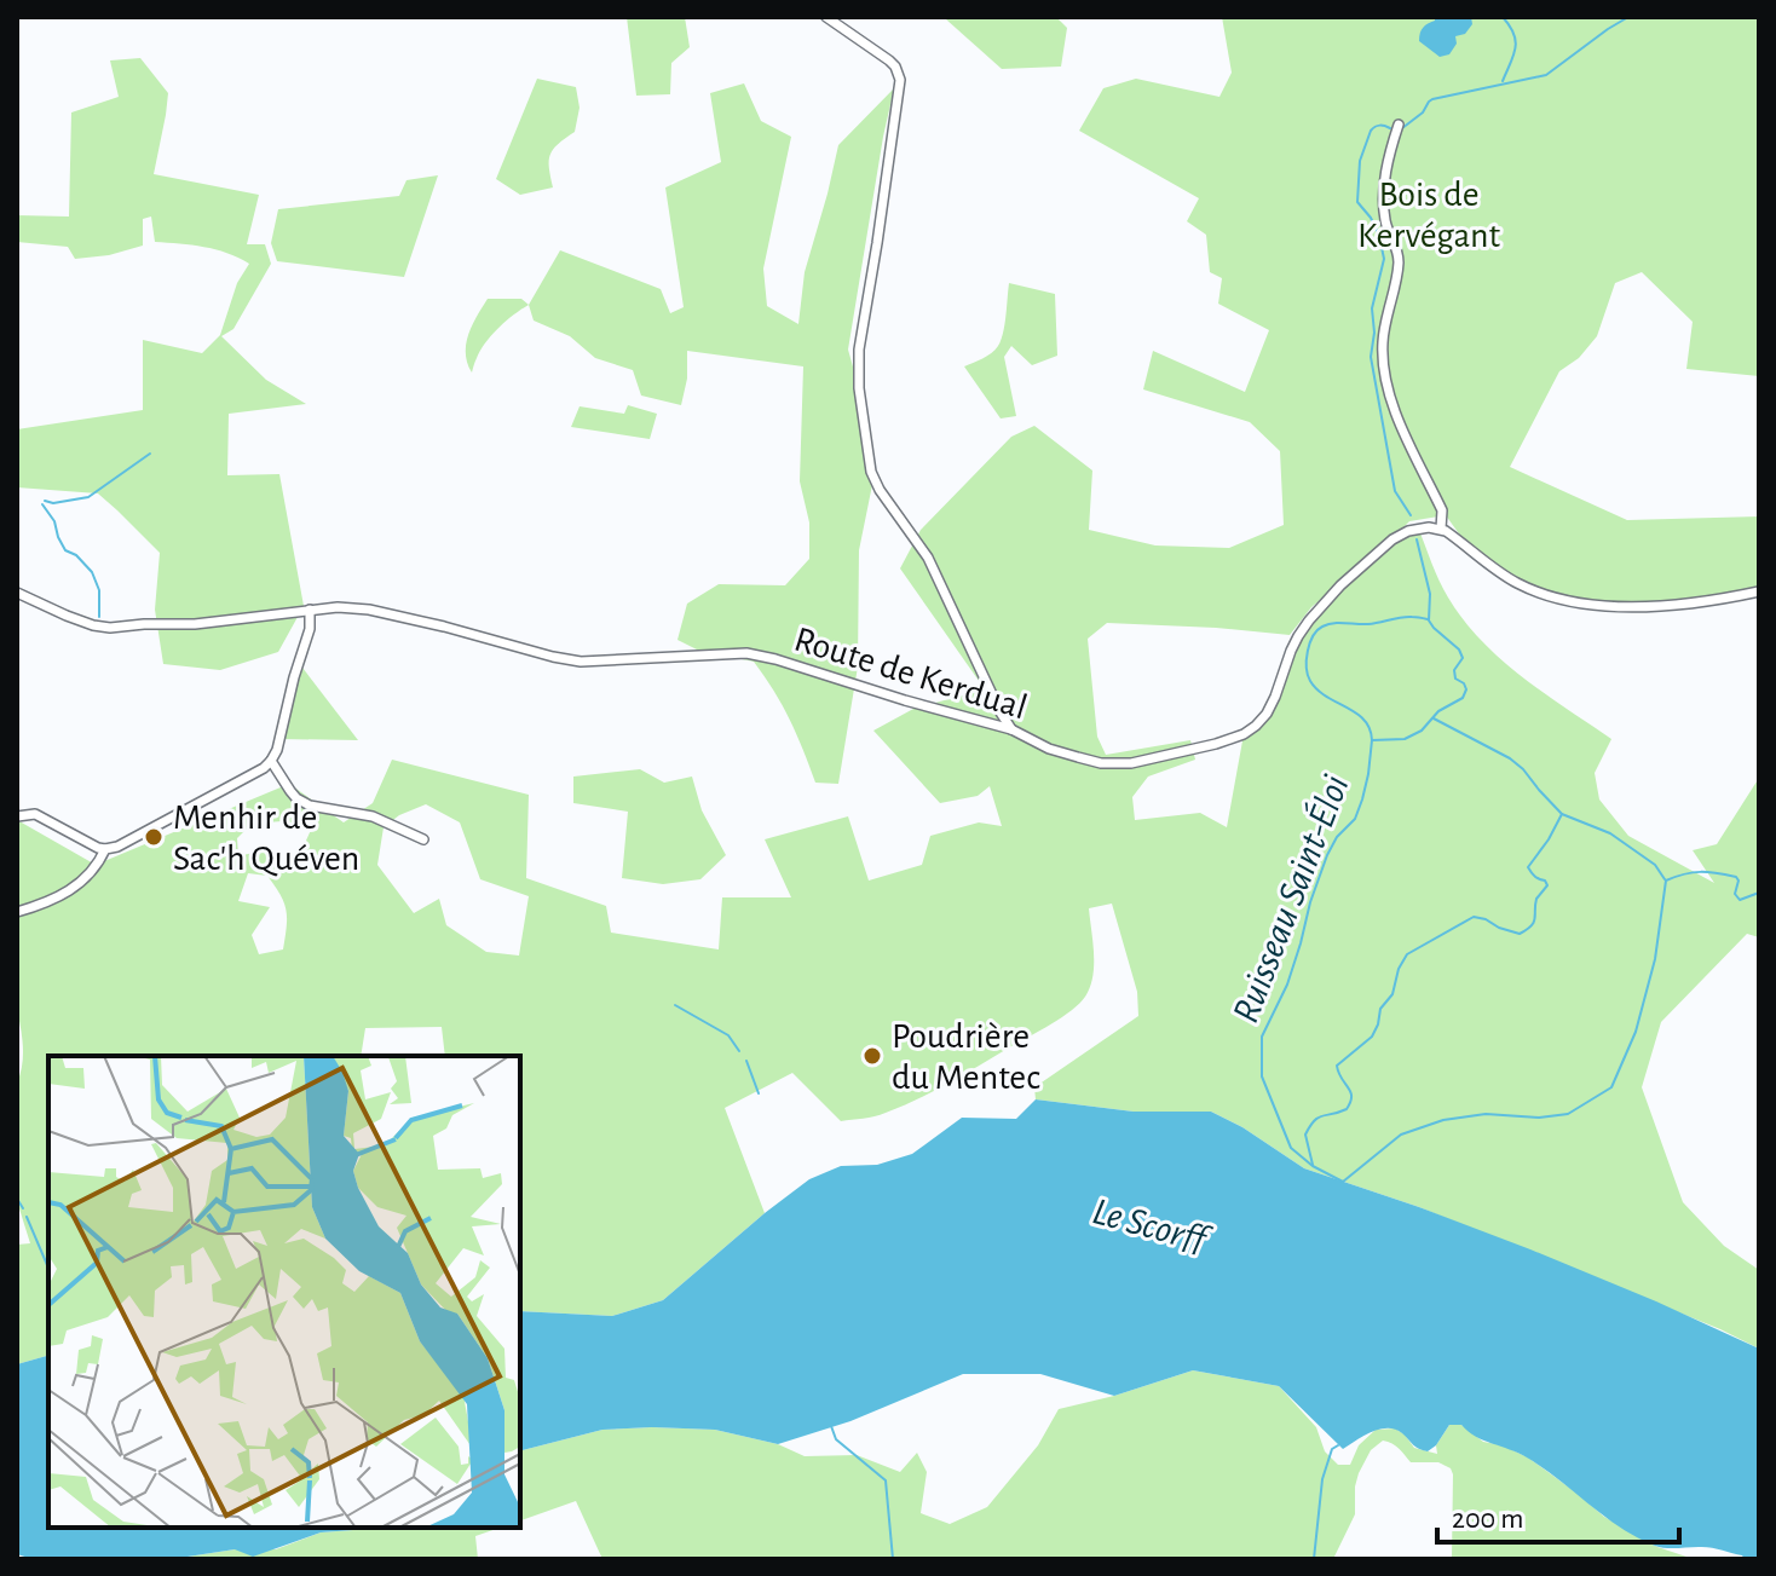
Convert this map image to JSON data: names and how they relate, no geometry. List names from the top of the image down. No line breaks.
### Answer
{"streets":{"street":["Route de Kerdual"]},"water":["Ruisseau Saint-Éloi","Le Scorff"],"parks":["Bois de Kervégant"],"places":["Menhir de Sac'h Quéven","Poudrière du Mentec"],"scale_bar":"200 m"}
